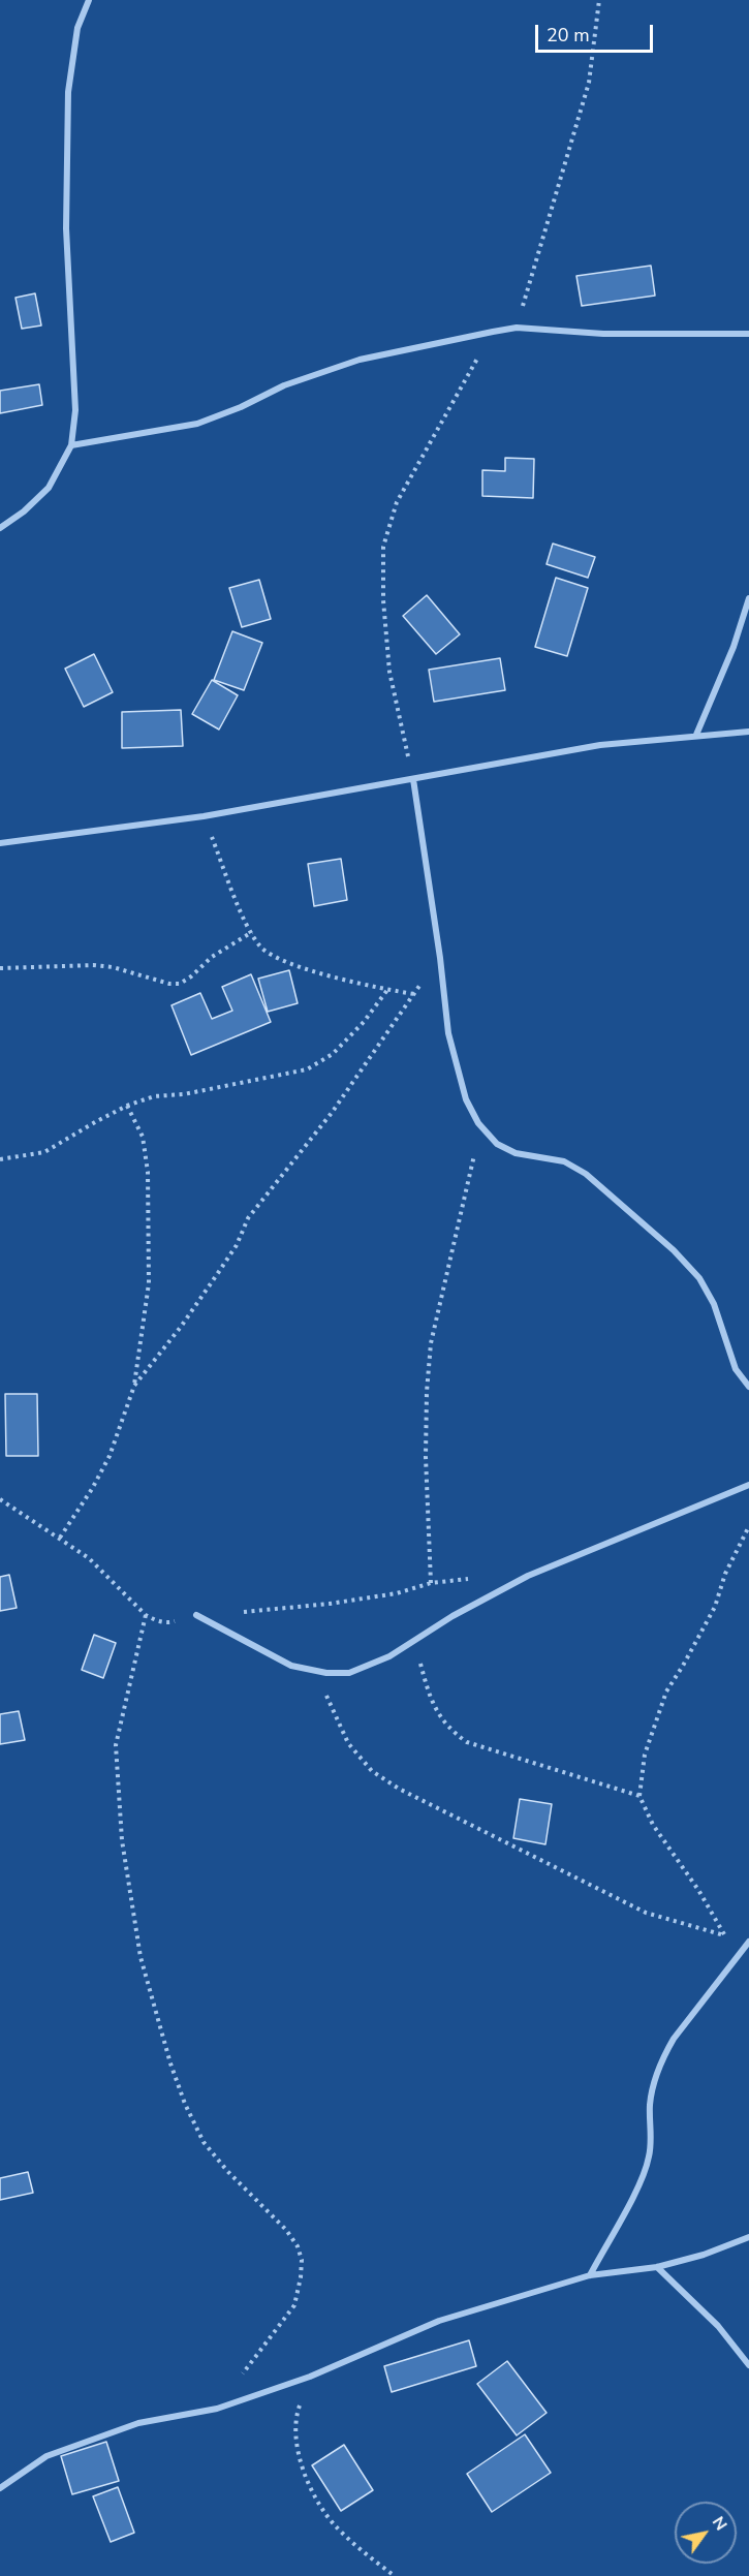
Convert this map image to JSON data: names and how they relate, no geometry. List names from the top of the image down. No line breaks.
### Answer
{"scale_bar":"20 m","north":"top right"}
